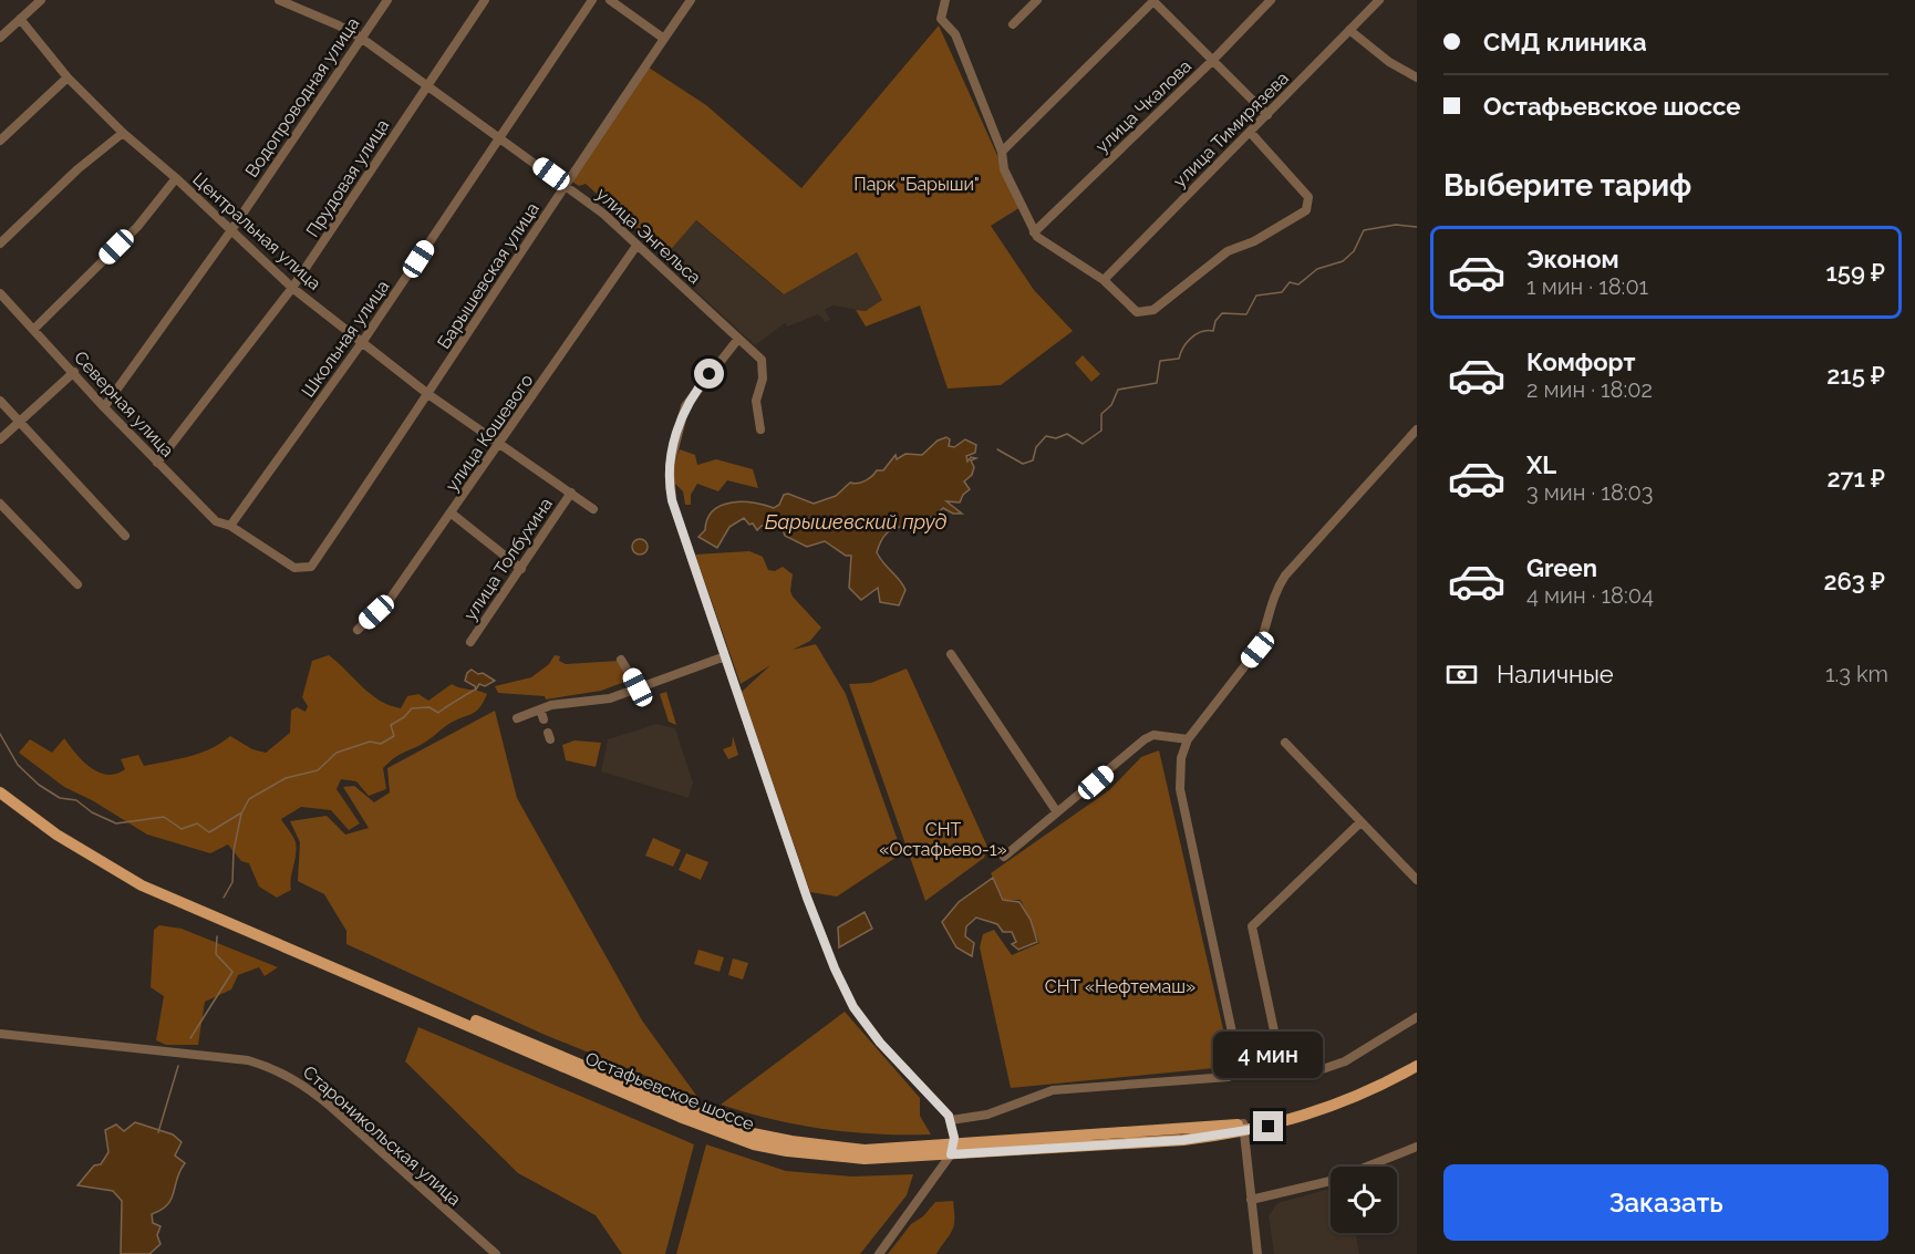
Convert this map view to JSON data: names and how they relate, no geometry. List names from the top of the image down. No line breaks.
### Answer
{"streets":{"main road":["Остафьевское шоссе"],"street":["Водопроводная улица","улица Чкалова","улица Тимирязева","Прудовая улица","Центральная улица","улица Энгельса","Барышевская улица","Школьная улица","Северная улица","улица Кошевого","улица Толбухина","Староникольская улица"]},"crossings":[["Водопроводная улица","Центральная улица"],["Водопроводная улица","улица Энгельса"],["Водопроводная улица","Северная улица"],["Прудовая улица","Центральная улица"],["Прудовая улица","улица Энгельса"],["Прудовая улица","Северная улица"],["Центральная улица","Барышевская улица"],["Центральная улица","Школьная улица"],["Центральная улица","улица Кошевого"],["Центральная улица","улица Толбухина"],["улица Энгельса","Барышевская улица"],["улица Энгельса","Школьная улица"],["улица Энгельса","улица Кошевого"],["Барышевская улица","Северная улица"],["Школьная улица","Северная улица"]],"water":["Барышевский пруд"],"parks":["Парк \"Барыши\"","СНТ «Остафьево-1»","СНТ «Нефтемаш»"],"page":{"banner":["СМД клиника","Остафьевское шоссе"],"heading":"Выберите тариф","list":[{"name":"Эконом","note":"1 мин · 18:01","value":"159 ₽"},{"name":"Комфорт","note":"2 мин · 18:02","value":"215 ₽"},{"name":"XL","note":"3 мин · 18:03","value":"271 ₽"},{"name":"Green","note":"4 мин · 18:04","value":"263 ₽"}],"pay":["Наличные","1.3 km"],"bubble":"4 мин","buttons":"Заказать"}}
